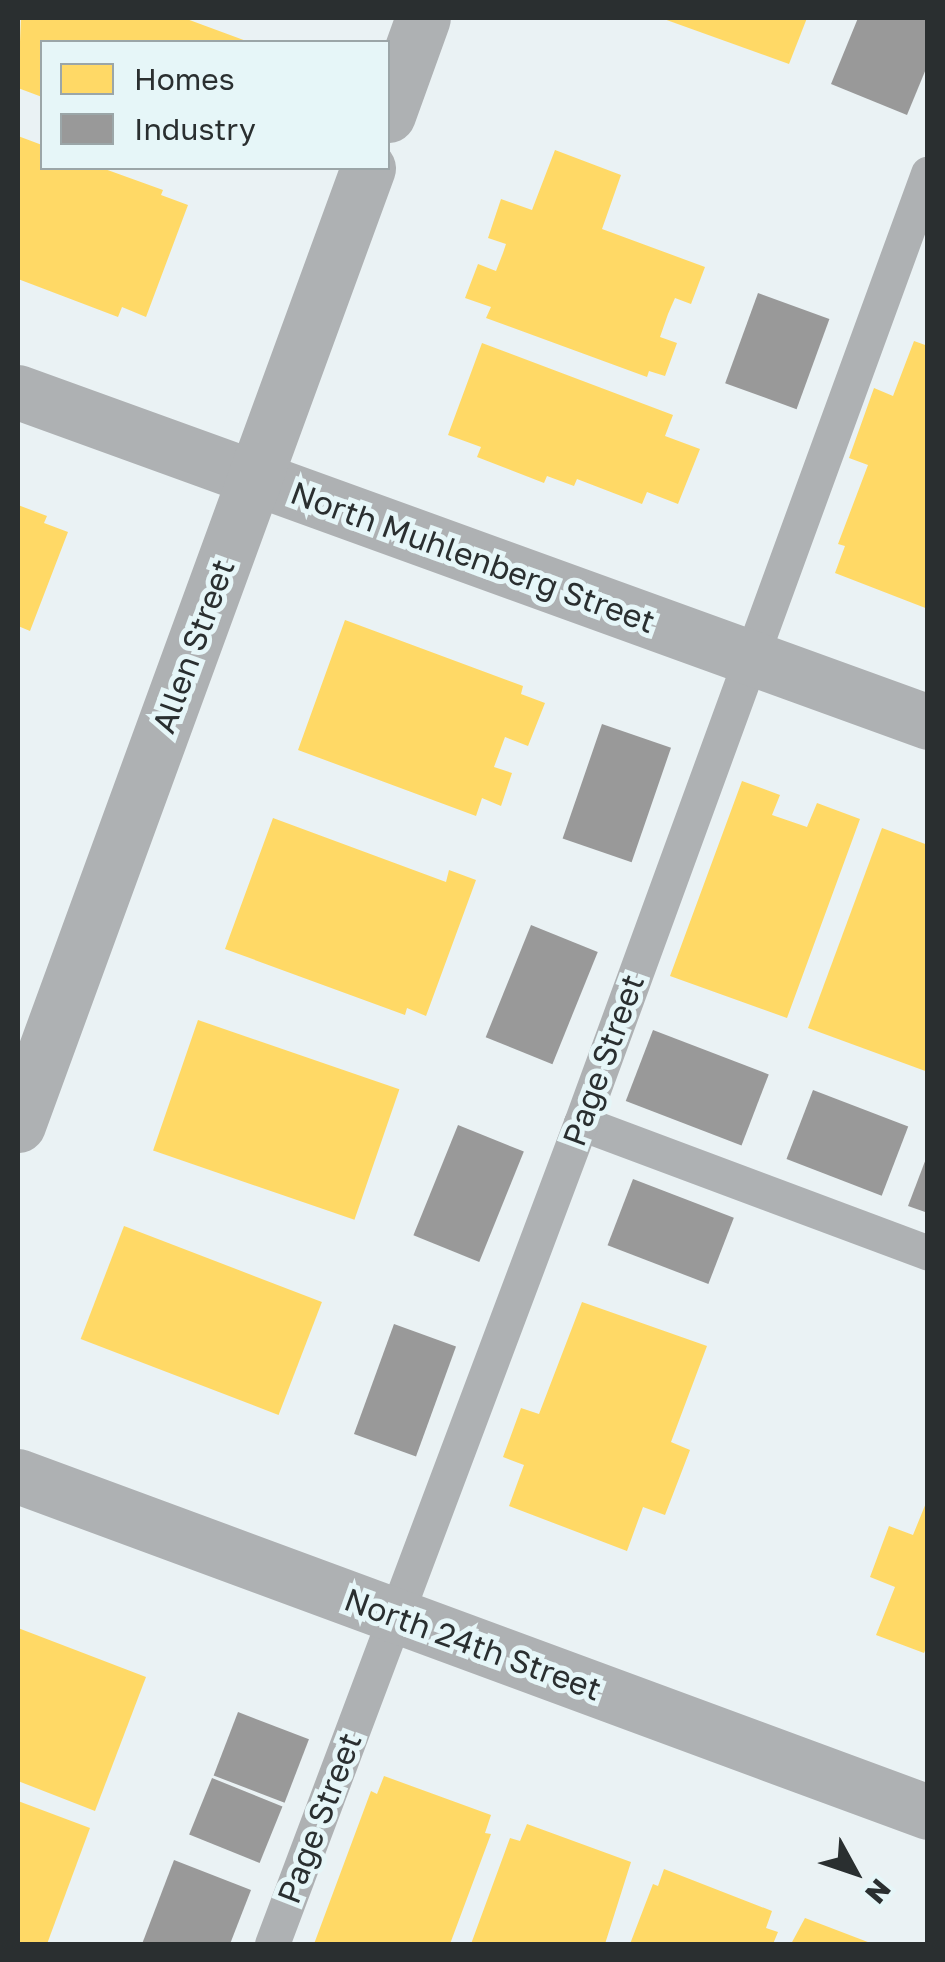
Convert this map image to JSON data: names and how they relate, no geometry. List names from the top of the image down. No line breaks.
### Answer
{"streets":{"street":["North Muhlenberg Street","Allen Street","North 24th Street"],"lane":["Page Street"]},"crossings":[["North Muhlenberg Street","Allen Street"],["North Muhlenberg Street","Page Street"],["Page Street","North 24th Street"]],"legend":["Homes","Industry"],"north":"bottom right"}
